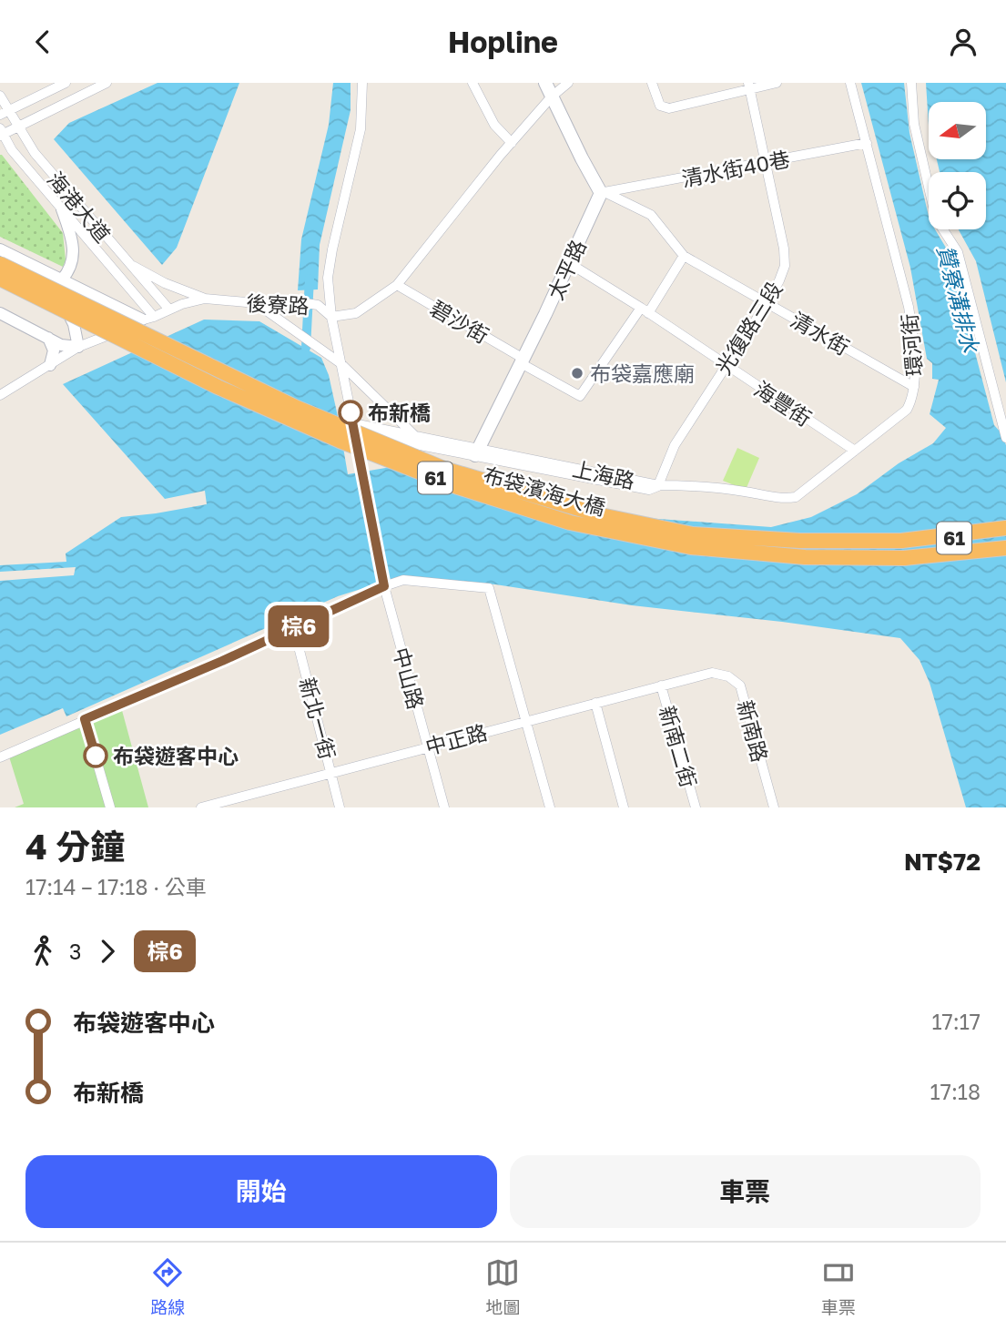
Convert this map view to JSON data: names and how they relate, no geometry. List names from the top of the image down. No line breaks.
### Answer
{"streets":{"highway":["61","布袋濱海大橋"],"main road":["太平路"],"street":["清水街40巷","海港大道","後寮路","碧沙街","光復路三段","清水街","環河街","海豐街","上海路","中山路","新北一街","新南路","中正路","新南二街"]},"crossings":[["清水街40巷","光復路三段"],["清水街40巷","清水街"],["清水街40巷","環河街"],["海港大道","後寮路"],["太平路","後寮路"],["太平路","碧沙街"],["太平路","海豐街"],["太平路","上海路"],["後寮路","碧沙街"],["碧沙街","海豐街"],["光復路三段","清水街"],["光復路三段","環河街"],["光復路三段","海豐街"],["光復路三段","上海路"],["清水街","環河街"],["環河街","海豐街"],["環河街","上海路"],["中山路","中正路"],["新北一街","中正路"],["新南路","中正路"],["中正路","新南二街"]],"water":["贊寮溝排水"],"places":["布袋嘉應廟","布新橋","布袋遊客中心"],"lines":["bus line 棕6"],"north":"left","page":{"header":"Hopline","on_map":"棕6","heading":["4 分鐘","17:14 – 17:18 · 公車","NT$72"],"legs":["3","棕6"],"list":[{"name":"布袋遊客中心","value":"17:17"},{"name":"布新橋","value":"17:18"}],"buttons":["開始","車票"],"tabs":["路線","地圖","車票"]}}
